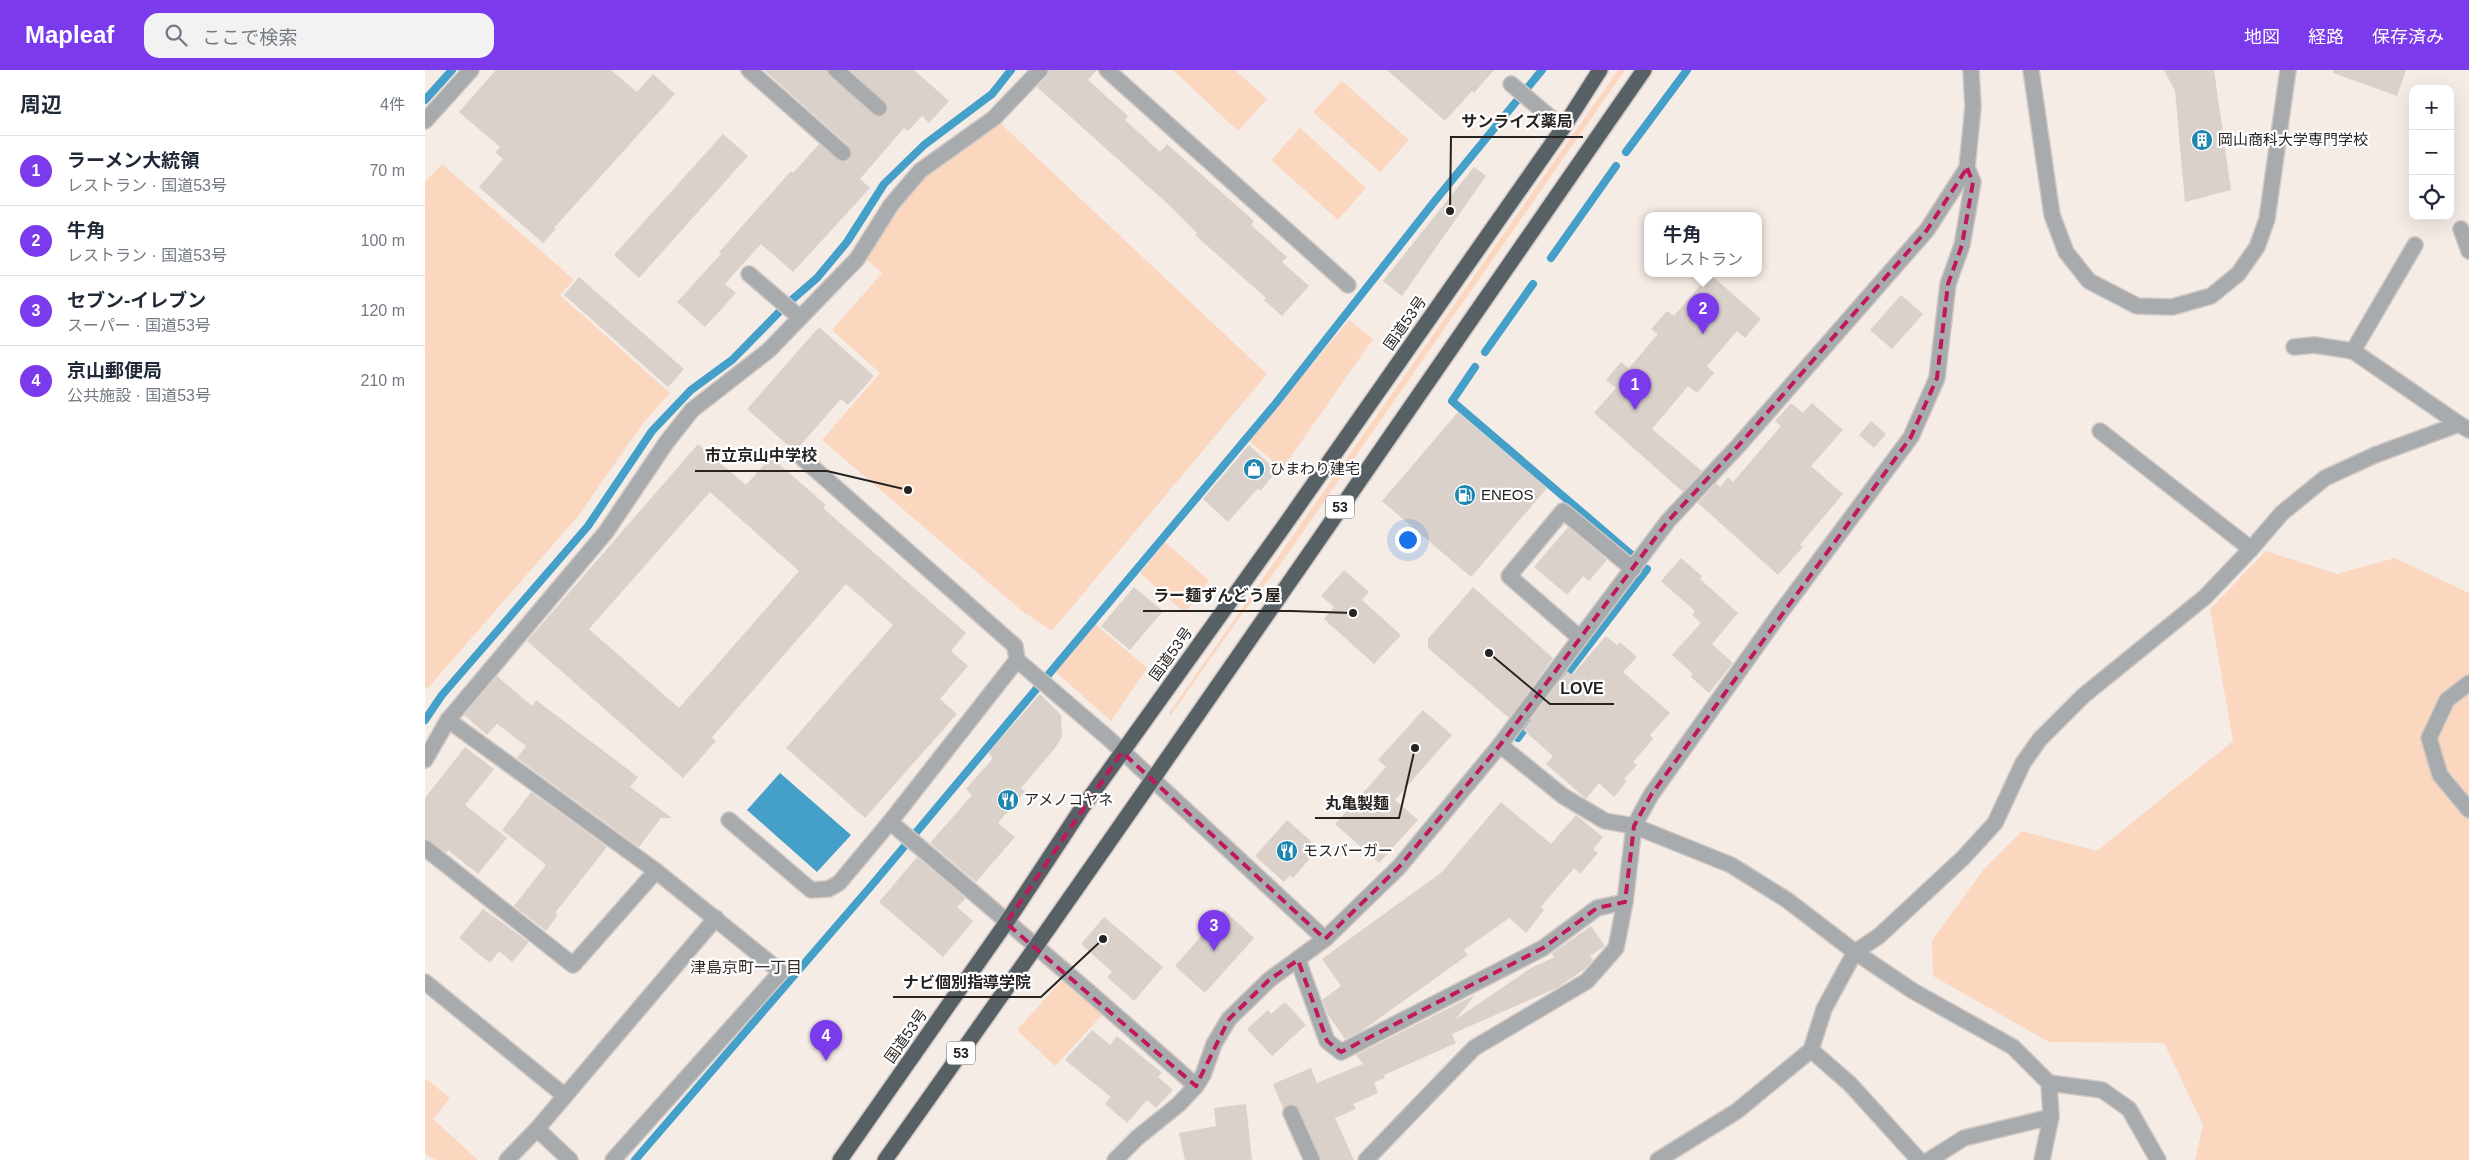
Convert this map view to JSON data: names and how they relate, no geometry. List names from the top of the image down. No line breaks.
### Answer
{"streets":{"highway":["国道53号","53"]},"districts":["津島京町一丁目"],"places":{"building":["岡山商科大学専門学校"],"other":["サンライズ薬局","市立京山中学校","ラー麺ずんどう屋","LOVE","丸亀製麺","ナビ個別指導学院"],"shop":["ひまわり建宅"],"fuel station":["ENEOS"],"restaurant":["アメノコヤネ","モスバーガー"]},"page":{"header":"Mapleaf","search":"ここで検索","nav":["地図","経路","保存済み"],"heading":["周辺","4件"],"map_buttons":["+","−"],"list":[{"mark":"1","name":"ラーメン大統領","note":"レストラン · 国道53号","value":"70 m"},{"mark":"2","name":"牛角","note":"レストラン · 国道53号","value":"100 m"},{"mark":"3","name":"セブン-イレブン","note":"スーパー · 国道53号","value":"120 m"},{"mark":"4","name":"京山郵便局","note":"公共施設 · 国道53号","value":"210 m"}],"popup":["牛角","レストラン"],"pins":["2","1","3","4"]}}
